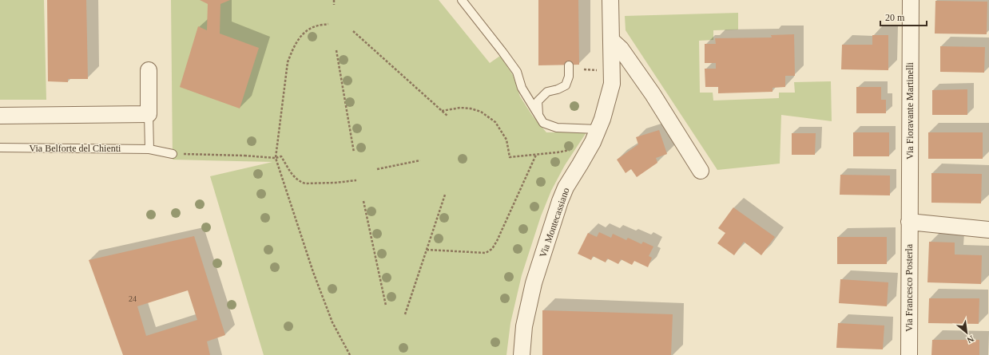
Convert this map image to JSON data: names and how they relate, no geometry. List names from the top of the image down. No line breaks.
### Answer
{"streets":{"street":["Via Fioravante Martinelli","Via Montecassiano","Via Francesco Posterla"],"lane":["Via Belforte del Chienti"]},"crossings":[["Via Fioravante Martinelli","Via Francesco Posterla"]],"house_numbers":["24"],"scale_bar":"20 m","north":"bottom right"}
